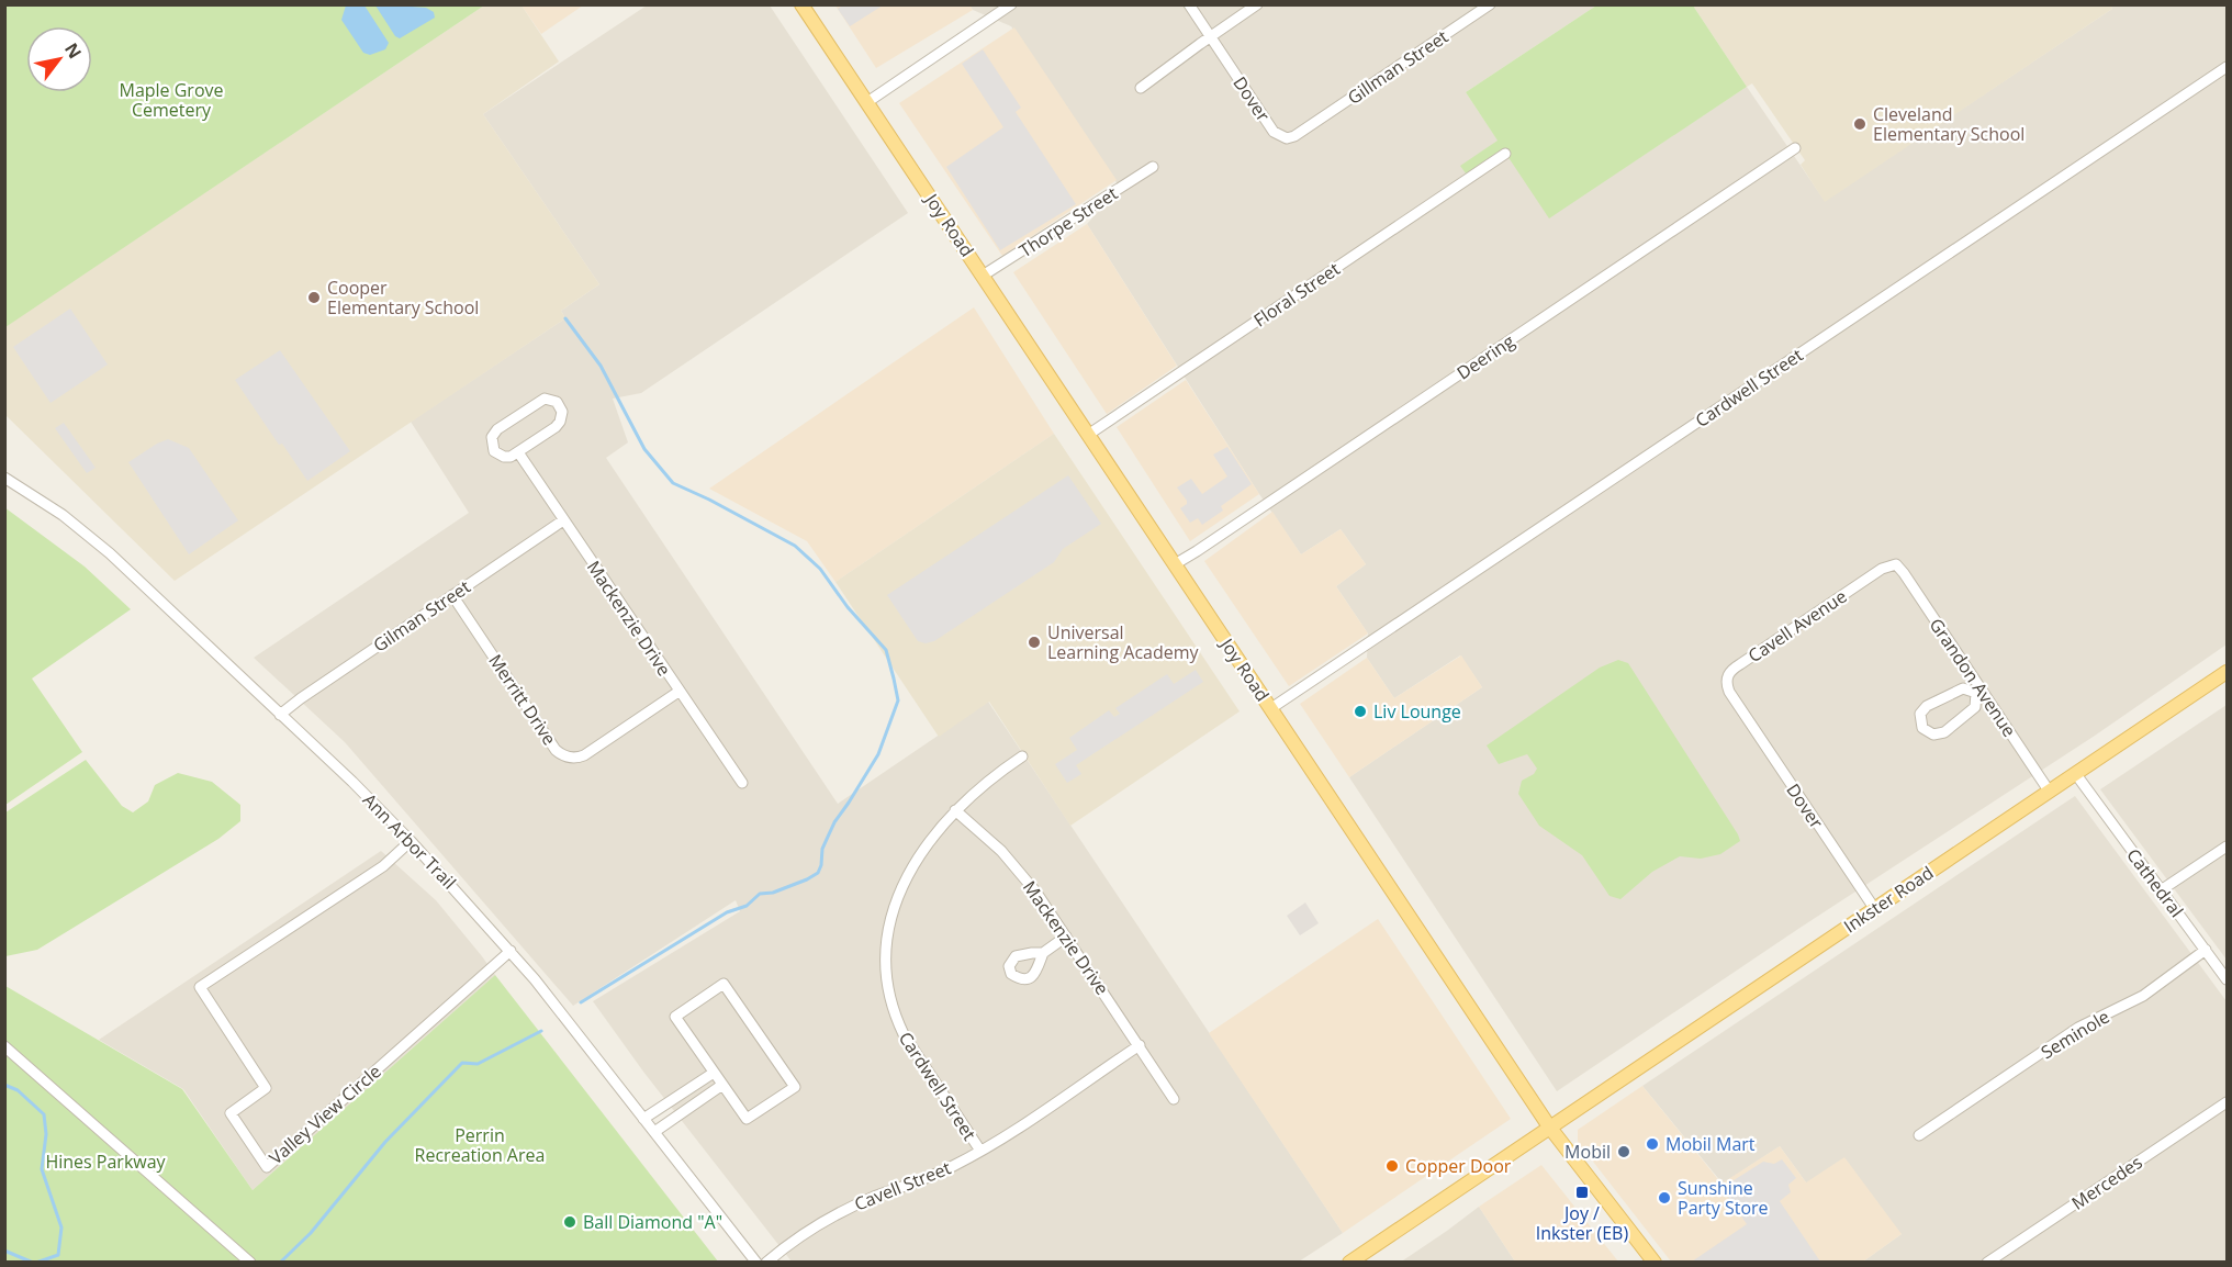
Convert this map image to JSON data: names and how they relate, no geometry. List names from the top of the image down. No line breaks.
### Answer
{"streets":{"main road":["Joy Road","Inkster Road"],"street":["Gillman Street","Dover","Thorpe Street","Floral Street","Deering","Cardwell Street","Gilman Street","Mackenzie Drive","Cavell Avenue","Grandon Avenue","Merritt Drive","Ann Arbor Trail","Cathedral","Seminole","Valley View Circle","Mercedes","Cavell Street"]},"crossings":[["Gillman Street","Dover"],["Dover","Cavell Avenue"],["Dover","Inkster Road"],["Thorpe Street","Joy Road"],["Joy Road","Floral Street"],["Joy Road","Deering"],["Joy Road","Cardwell Street"],["Joy Road","Inkster Road"],["Cardwell Street","Mackenzie Drive"],["Cardwell Street","Cavell Street"],["Gilman Street","Mackenzie Drive"],["Gilman Street","Merritt Drive"],["Gilman Street","Ann Arbor Trail"],["Mackenzie Drive","Merritt Drive"],["Mackenzie Drive","Cavell Street"],["Cavell Avenue","Grandon Avenue"],["Grandon Avenue","Inkster Road"],["Ann Arbor Trail","Valley View Circle"],["Cathedral","Inkster Road"],["Cathedral","Seminole"]],"parks":["Maple Grove Cemetery","Perrin Recreation Area","Hines Parkway"],"places":{"other":["Cleveland Elementary School","Cooper Elementary School","Universal Learning Academy","Liv Lounge","Mobil Mart","Mobil","Copper Door","Sunshine Party Store","Ball Diamond \"A\""],"transit":["Joy / Inkster (EB)"]},"north":"top right"}
